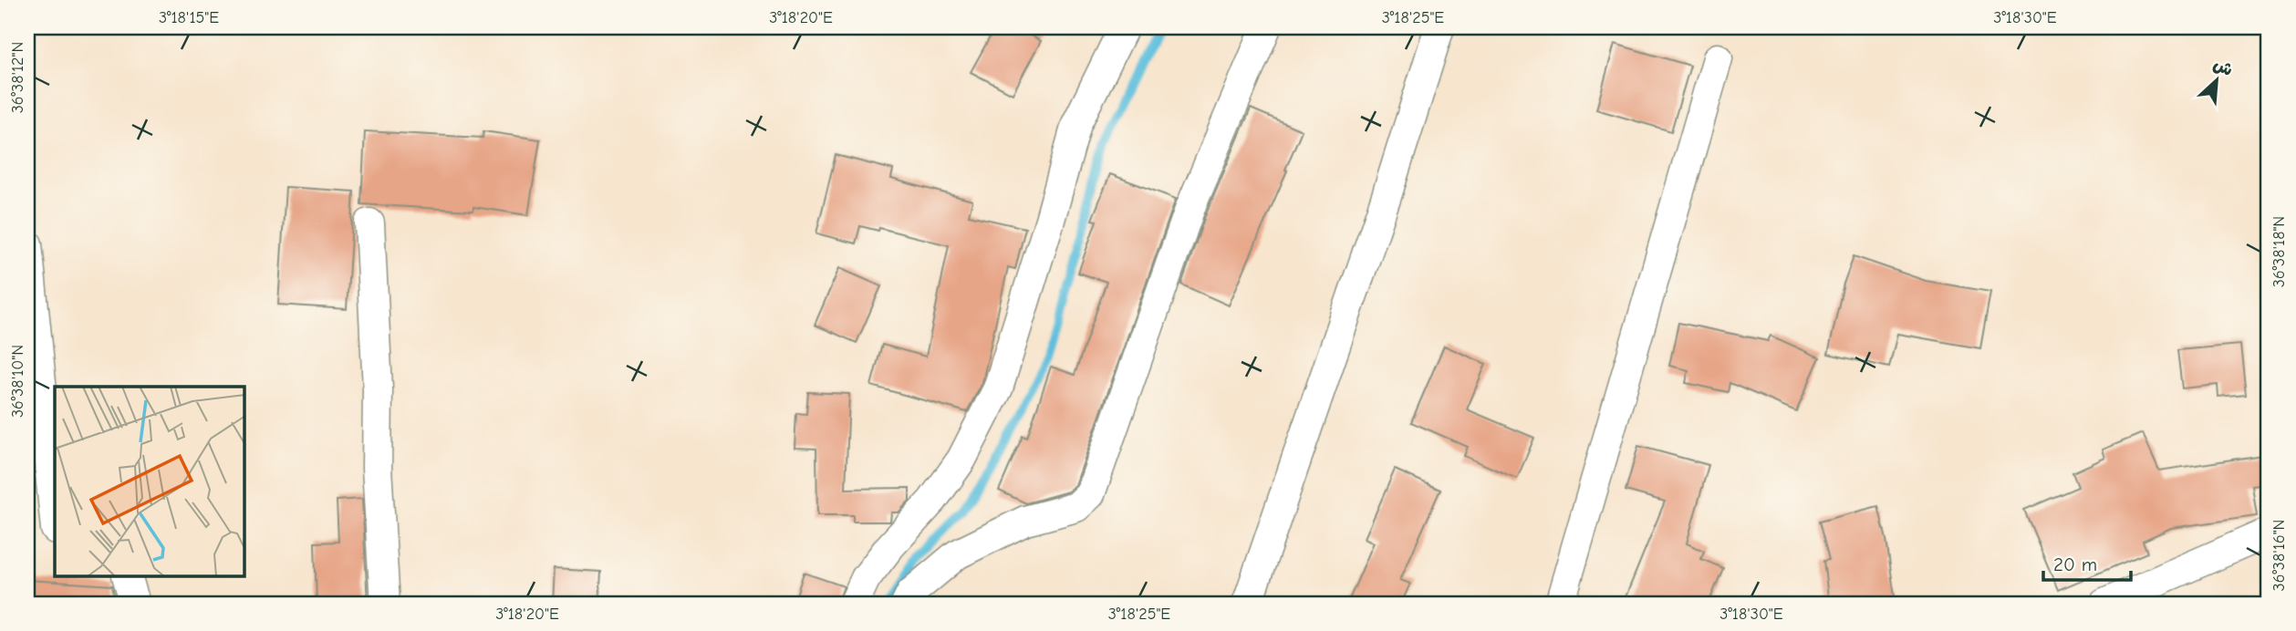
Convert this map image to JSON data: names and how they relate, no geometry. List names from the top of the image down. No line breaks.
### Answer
{"scale_bar":"20 m","north":"top right","coordinates":["3°18'15\"E","3°18'20\"E","3°18'25\"E","3°18'30\"E","36°38'12\"N","36°38'18\"N","36°38'10\"N","36°38'16\"N"]}
